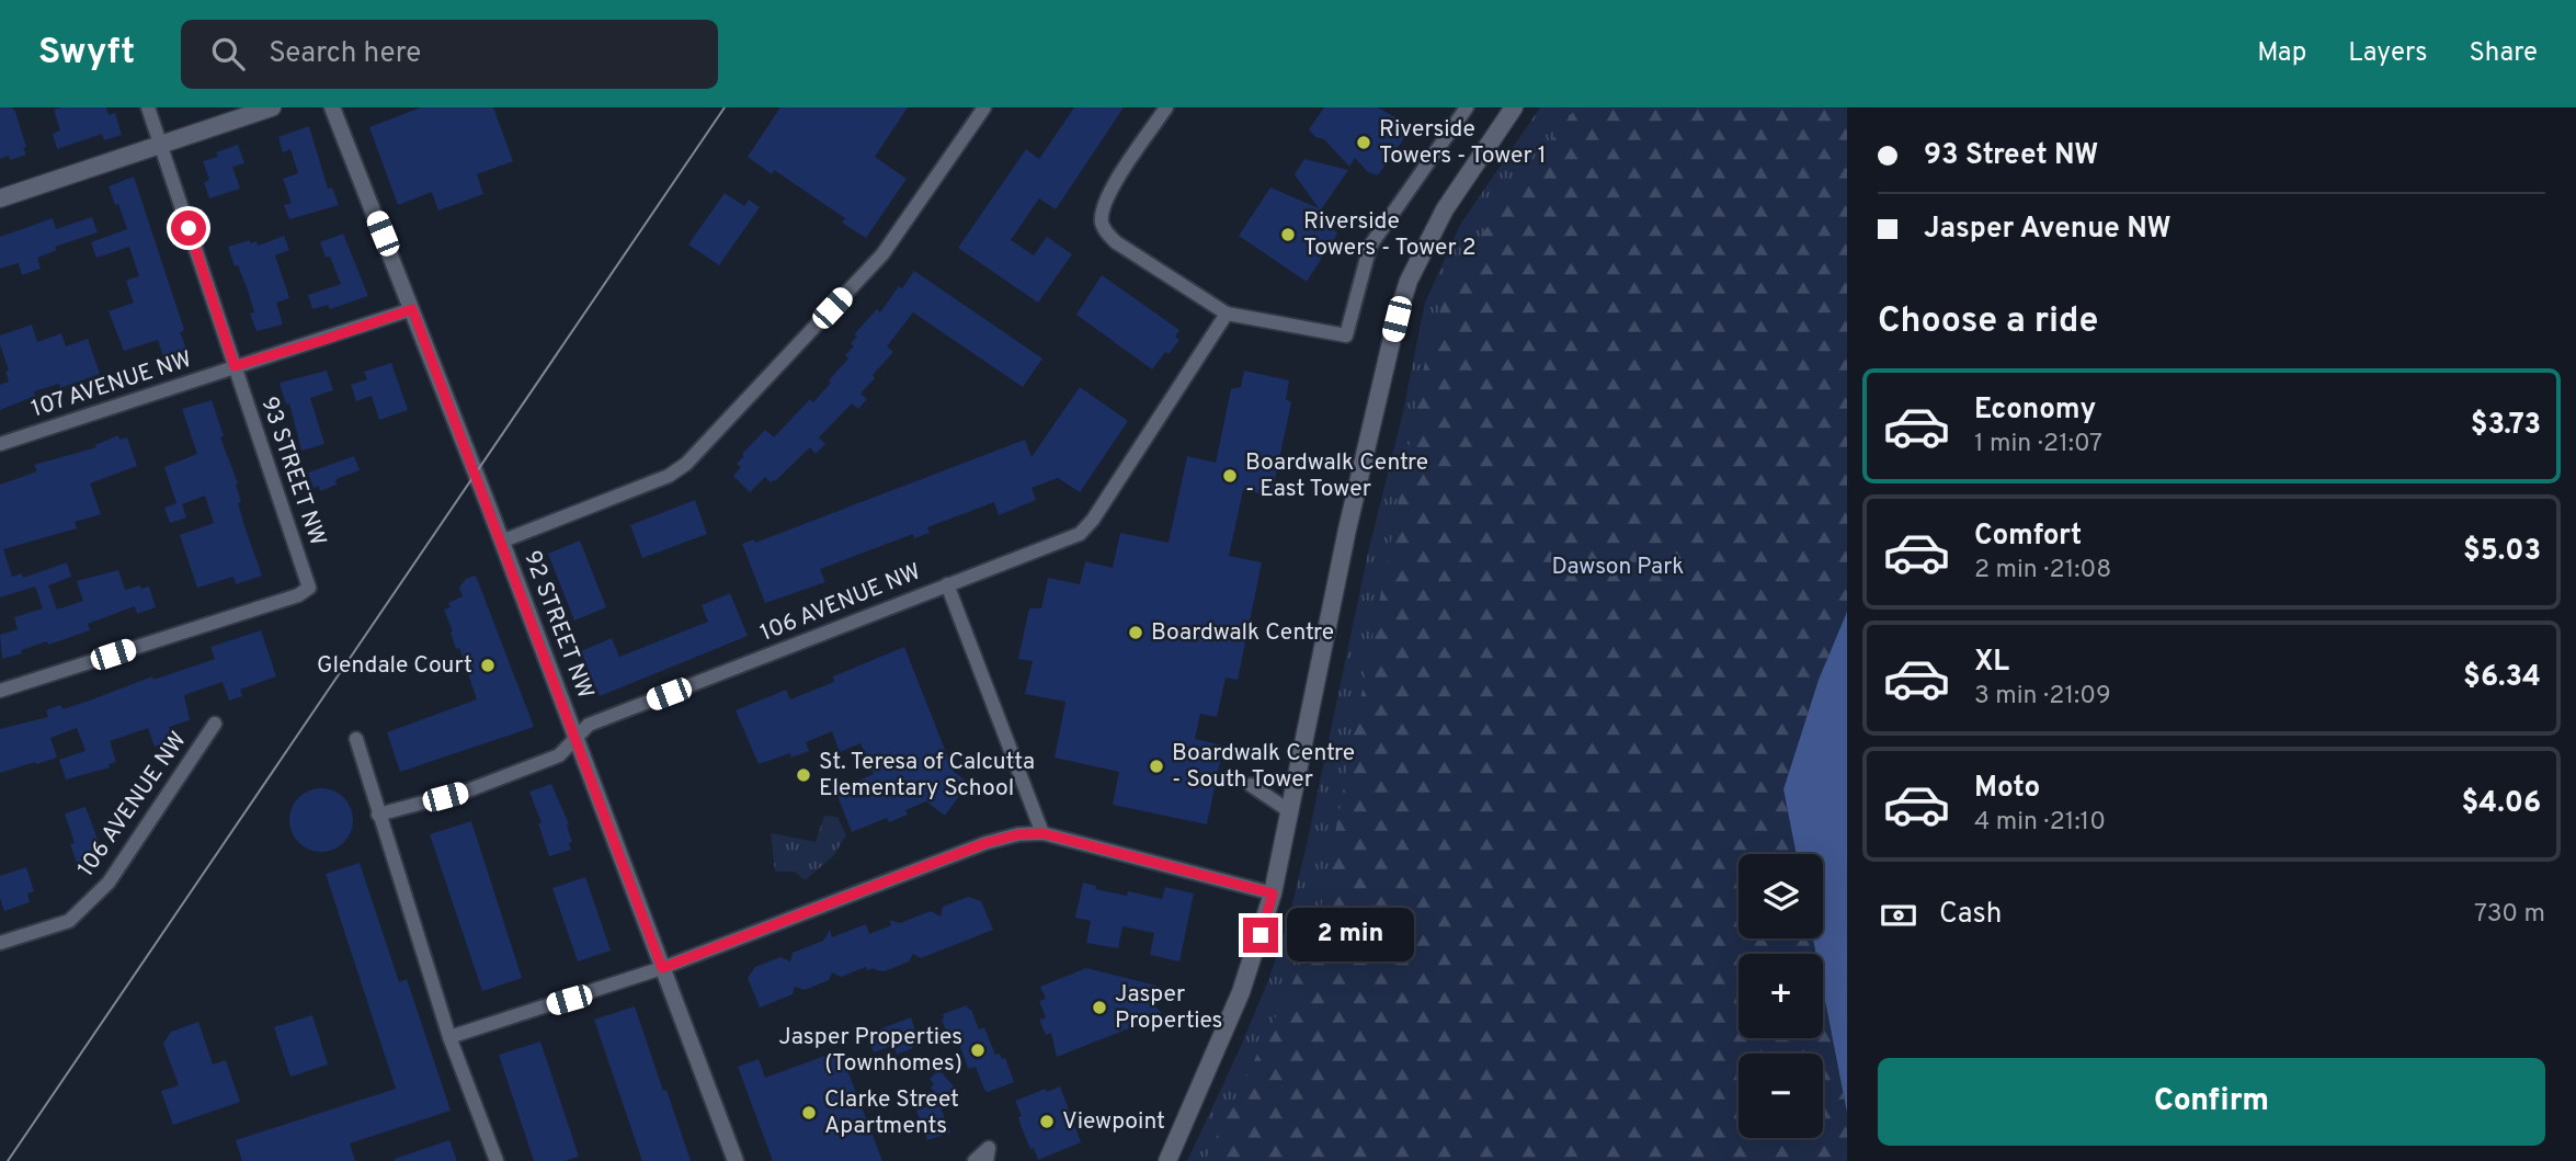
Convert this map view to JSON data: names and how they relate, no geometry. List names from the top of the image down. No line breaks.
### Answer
{"streets":{"street":["107 AVENUE NW","93 STREET NW","106 AVENUE NW","92 STREET NW"]},"crossings":[["107 AVENUE NW","93 STREET NW"],["107 AVENUE NW","92 STREET NW"],["106 AVENUE NW","92 STREET NW"]],"parks":["Dawson Park"],"places":["Riverside Towers - Tower 1","Riverside Towers - Tower 2","Boardwalk Centre - East Tower","Boardwalk Centre","Glendale Court","Boardwalk Centre - South Tower","St. Teresa of Calcutta Elementary School","Jasper Properties","Jasper Properties (Townhomes)","Clarke Street Apartments","Viewpoint"],"page":{"header":"Swyft","search":"Search here","nav":["Map","Layers","Share"],"banner":["93 Street NW","Jasper Avenue NW"],"heading":"Choose a ride","list":[{"name":"Economy","note":"1 min · 21:07","value":"$3.73"},{"name":"Comfort","note":"2 min · 21:08","value":"$5.03"},{"name":"XL","note":"3 min · 21:09","value":"$6.34"},{"name":"Moto","note":"4 min · 21:10","value":"$4.06"}],"map_buttons":["+","−"],"pay":["Cash","730 m"],"bubble":"2 min","buttons":"Confirm"}}
